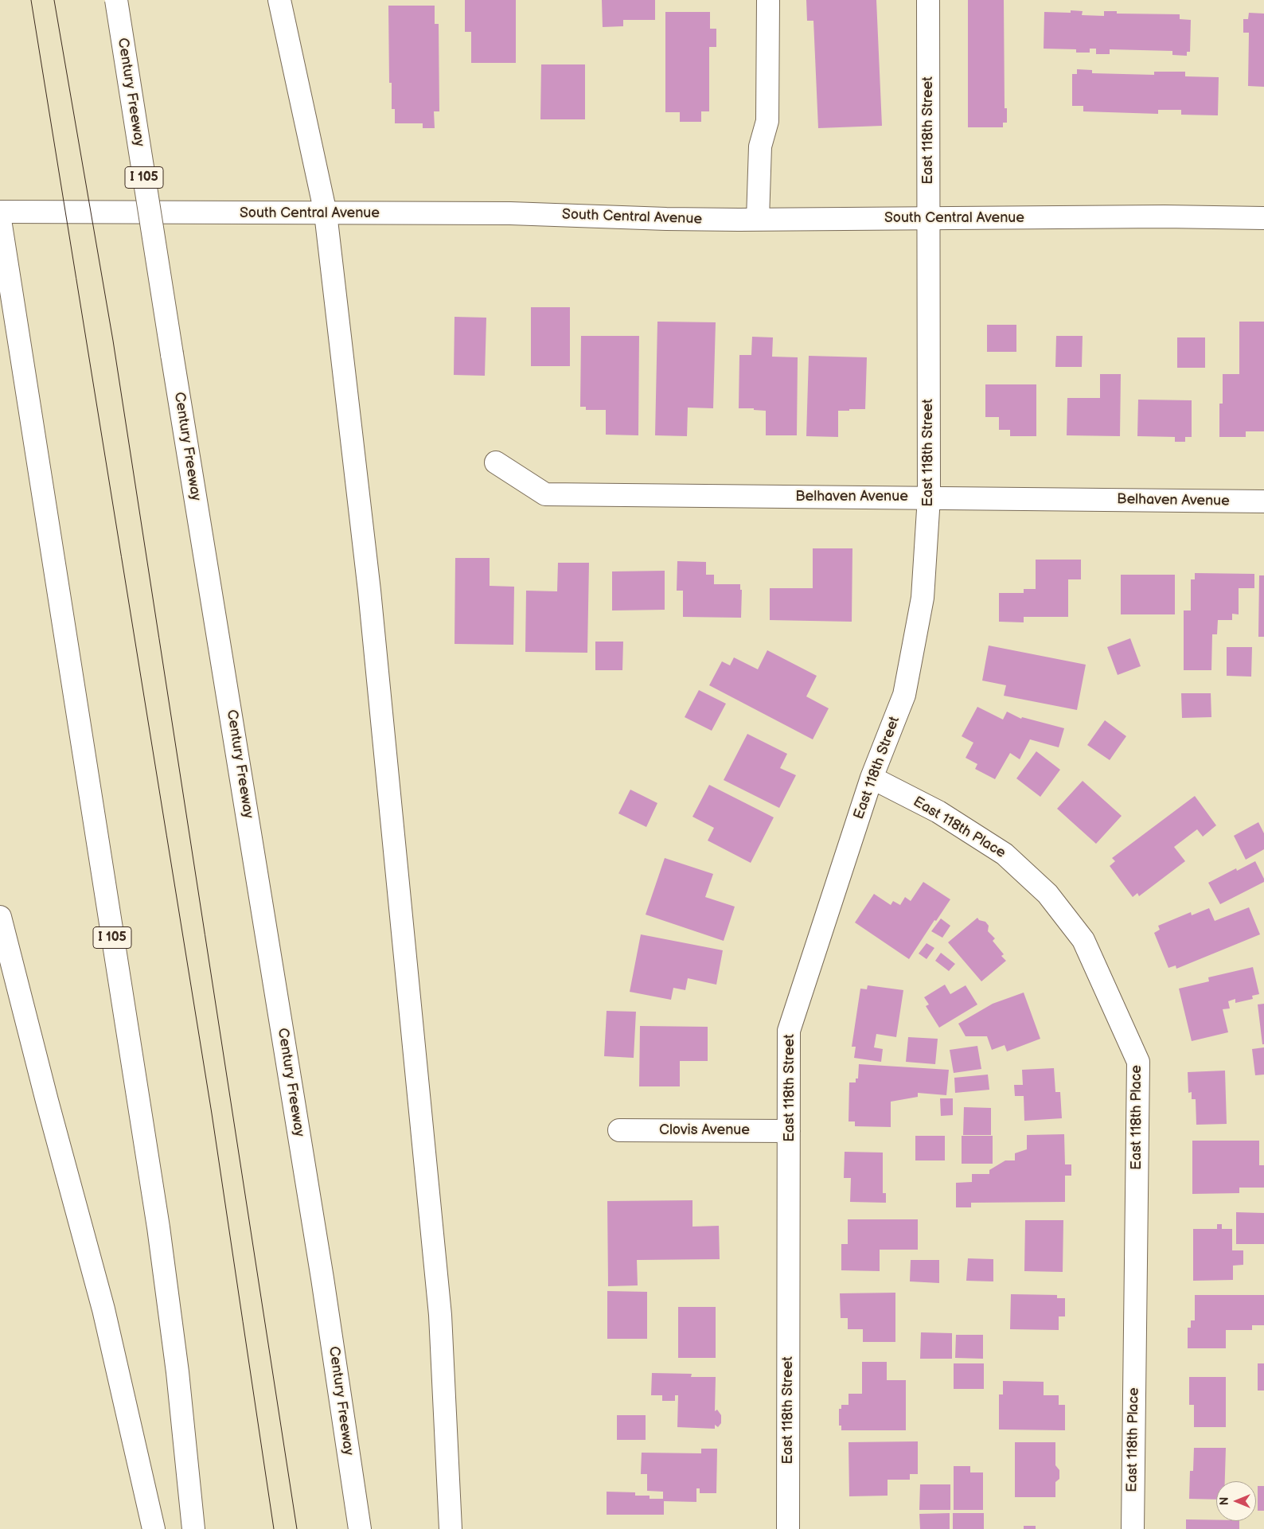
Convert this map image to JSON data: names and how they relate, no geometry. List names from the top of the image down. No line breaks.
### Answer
{"streets":{"main road":["Century Freeway","East 118th Street","I 105","South Central Avenue","Belhaven Avenue","East 118th Place","Clovis Avenue"]},"crossings":[["East 118th Street","South Central Avenue"],["East 118th Street","Belhaven Avenue"],["East 118th Street","East 118th Place"],["East 118th Street","Clovis Avenue"]],"north":"left"}
